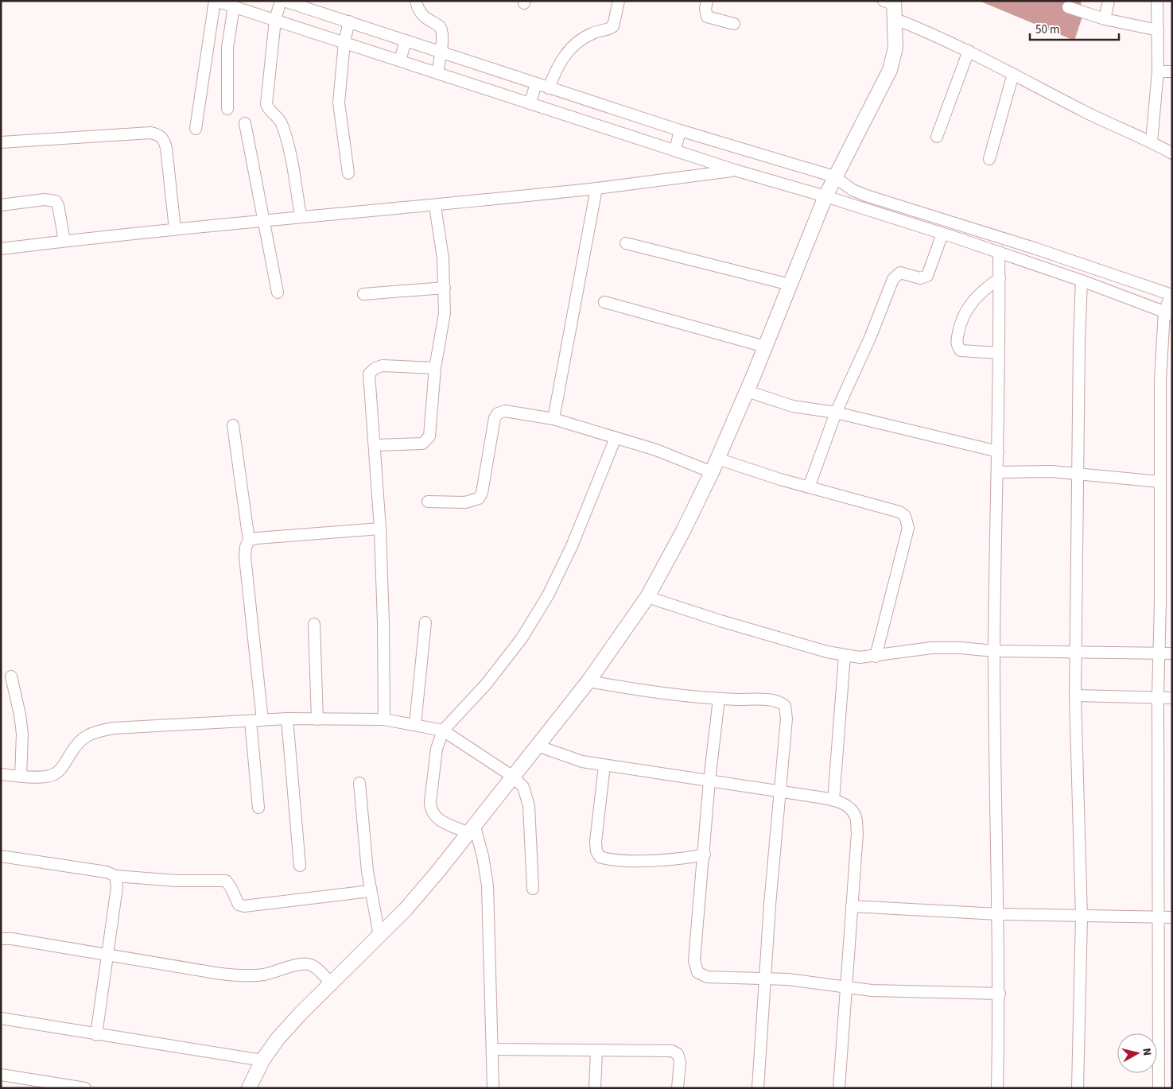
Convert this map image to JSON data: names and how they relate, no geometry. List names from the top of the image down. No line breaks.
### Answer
{"scale_bar":"50 m","north":"right"}
